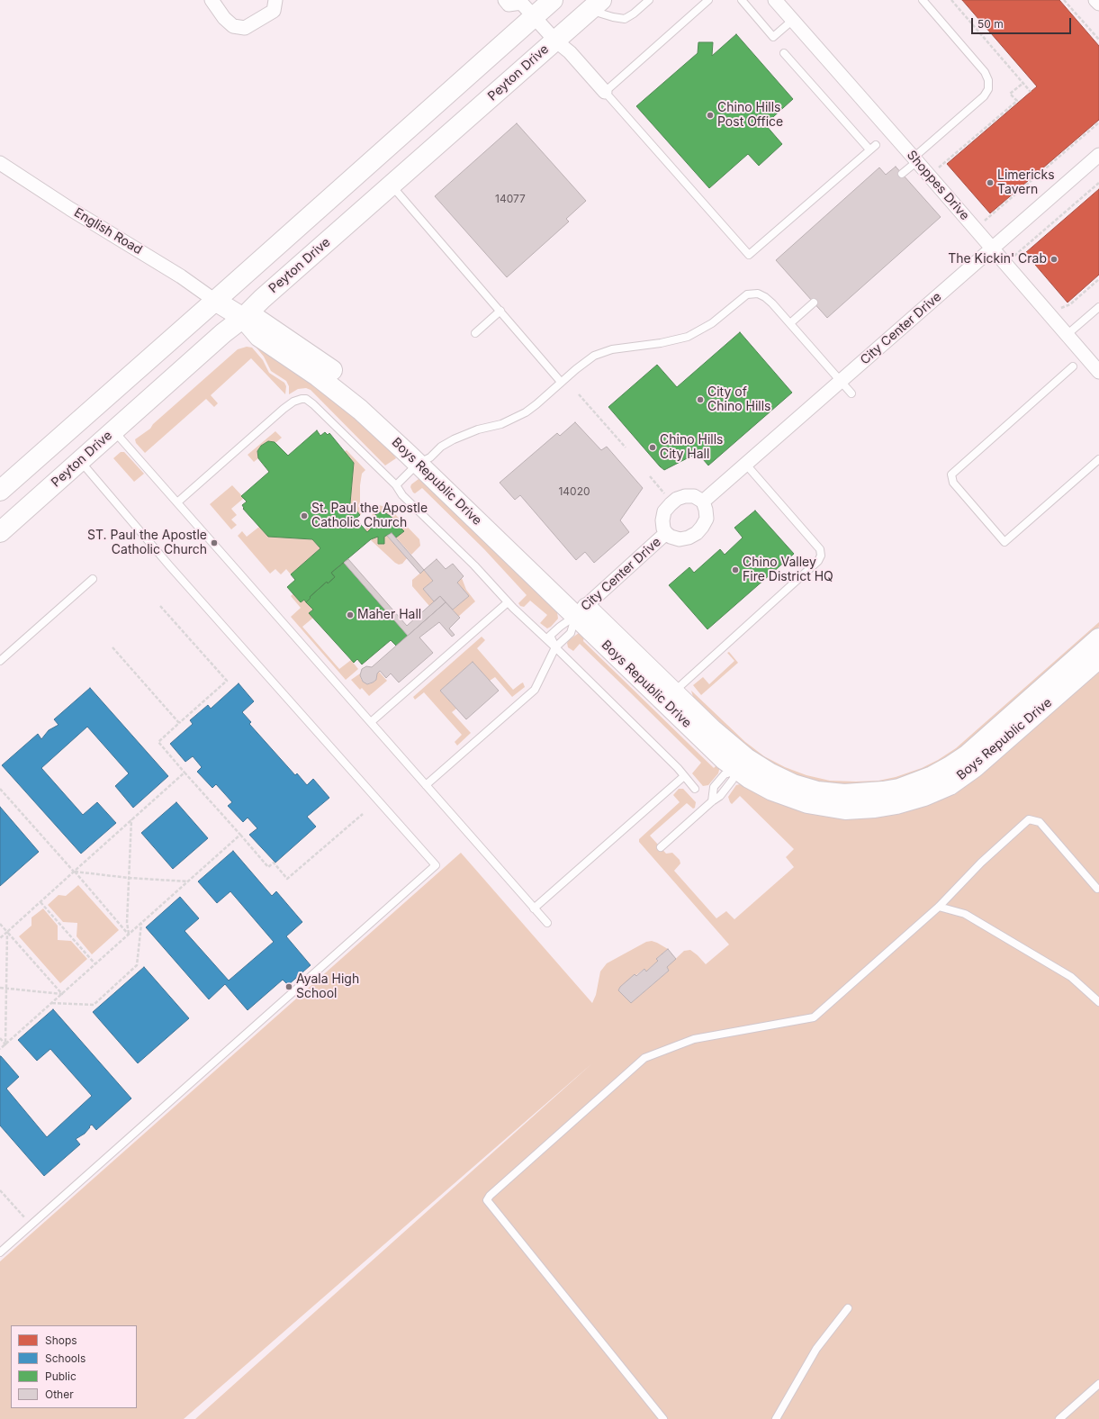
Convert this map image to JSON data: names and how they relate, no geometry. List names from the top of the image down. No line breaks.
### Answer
{"streets":{"main road":["Peyton Drive","Boys Republic Drive"],"street":["Shoppes Drive","English Road","City Center Drive"]},"crossings":[["Peyton Drive","Boys Republic Drive"],["Shoppes Drive","City Center Drive"],["English Road","Boys Republic Drive"],["City Center Drive","Boys Republic Drive"]],"places":["Chino Hills Post Office","Limericks Tavern","The Kickin' Crab","City of Chino Hills","Chino Hills City Hall","St. Paul the Apostle Catholic Church","ST. Paul the Apostle Catholic Church","Chino Valley Fire District HQ","Maher Hall","Ayala High School"],"house_numbers":["14077","14020"],"legend":["Shops","Schools","Public","Other"],"scale_bar":"50 m"}
